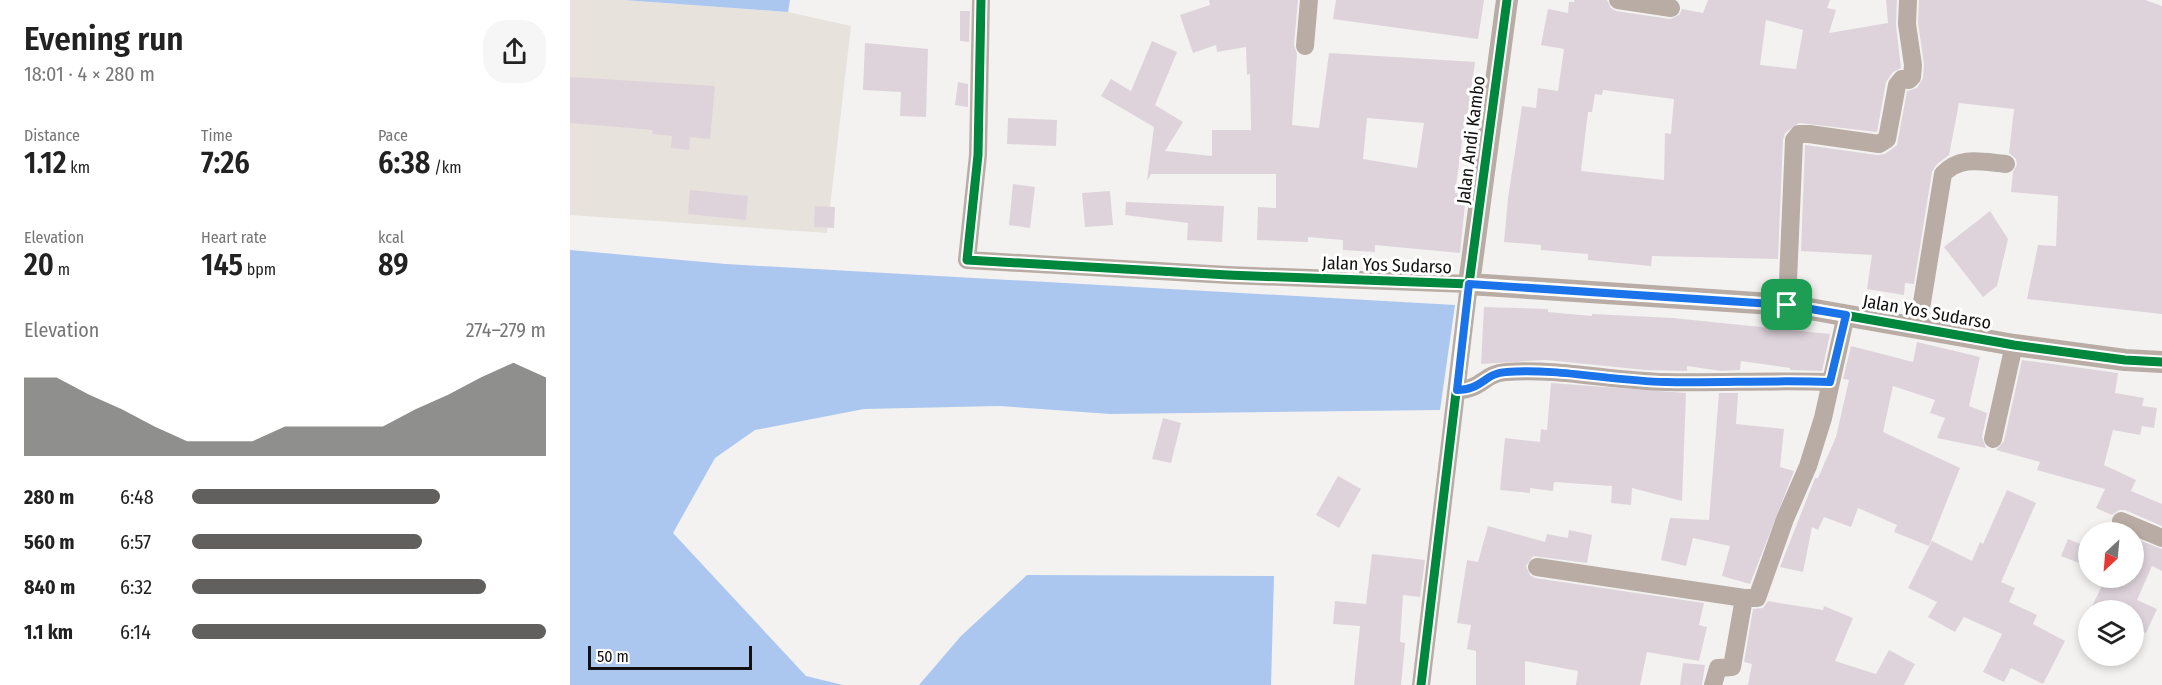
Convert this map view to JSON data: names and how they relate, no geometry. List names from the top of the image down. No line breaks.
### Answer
{"streets":{"street":["Jalan Andi Kambo","Jalan Yos Sudarso"]},"crossings":[["Jalan Andi Kambo","Jalan Yos Sudarso"]],"scale_bar":"50 m","north":"bottom left","page":{"heading":["Evening run","18:01 · 4 × 280 m"],"stats":[["Distance","1.12 km"],["Time","7:26"],["Pace","6:38 /km"],["Elevation","20 m"],["Heart rate","145 bpm"],["kcal","89"]],"chart":["Elevation","274–279 m"],"list":[{"name":"280 m","note":"6:48"},{"name":"560 m","note":"6:57"},{"name":"840 m","note":"6:32"},{"name":"1.1 km","note":"6:14"}],"scale":"50 m"}}
